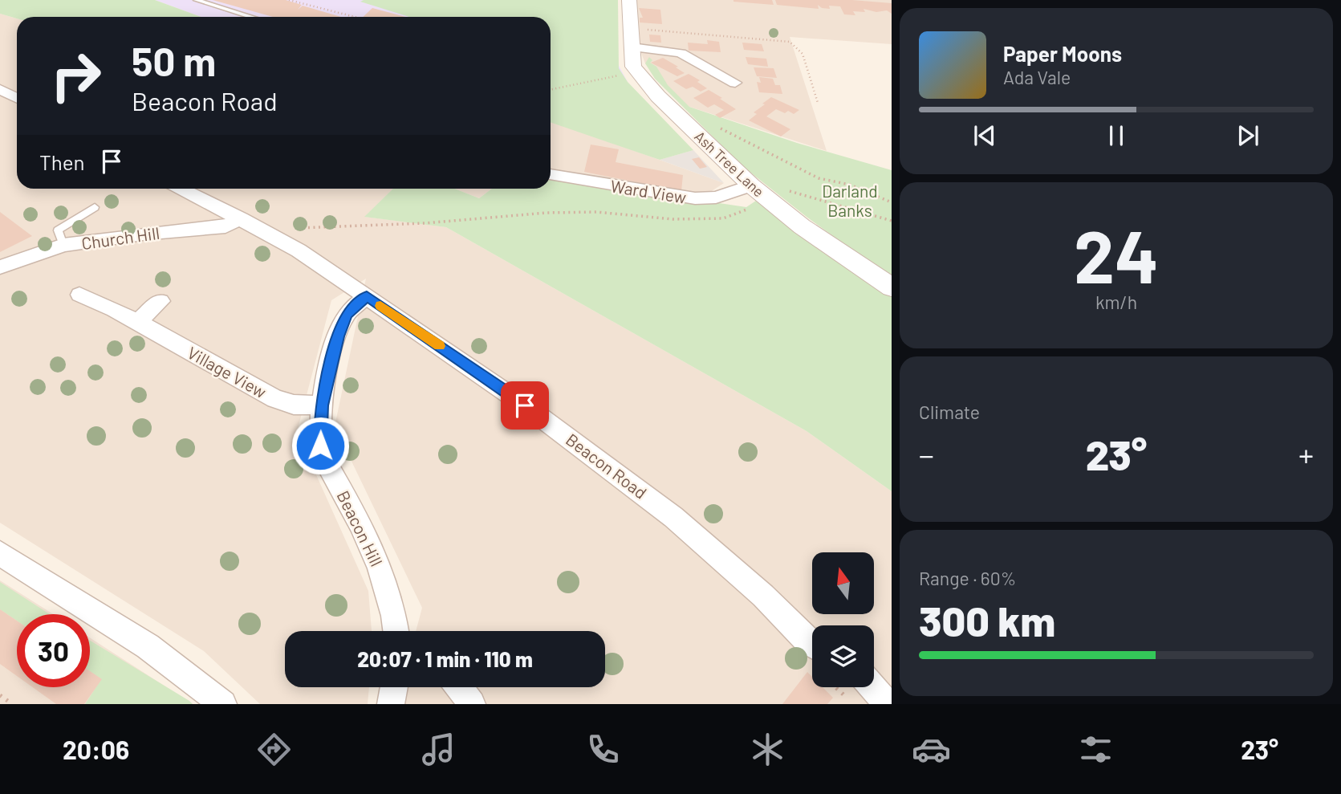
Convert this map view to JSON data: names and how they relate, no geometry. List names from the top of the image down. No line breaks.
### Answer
{"streets":{"street":["Ash Tree Lane","Ward View","Church Hill","Village View","Beacon Road","Beacon Hill"]},"crossings":[["Ash Tree Lane","Ward View"],["Church Hill","Beacon Road"],["Village View","Beacon Hill"],["Beacon Road","Beacon Hill"]],"parks":["Darland Banks"],"north":"top","page":{"turn":["50 m","Beacon Road"],"song":["Paper Moons","Ada Vale"],"then":"Then","tile":[["24","km/h"],"Climate",["Range · 60%","300 km"]],"heat":["−","23°","+"],"limit":"30","trip":"20:07 · 1 min · 110 m","tabs":["20:06","23°"]}}
